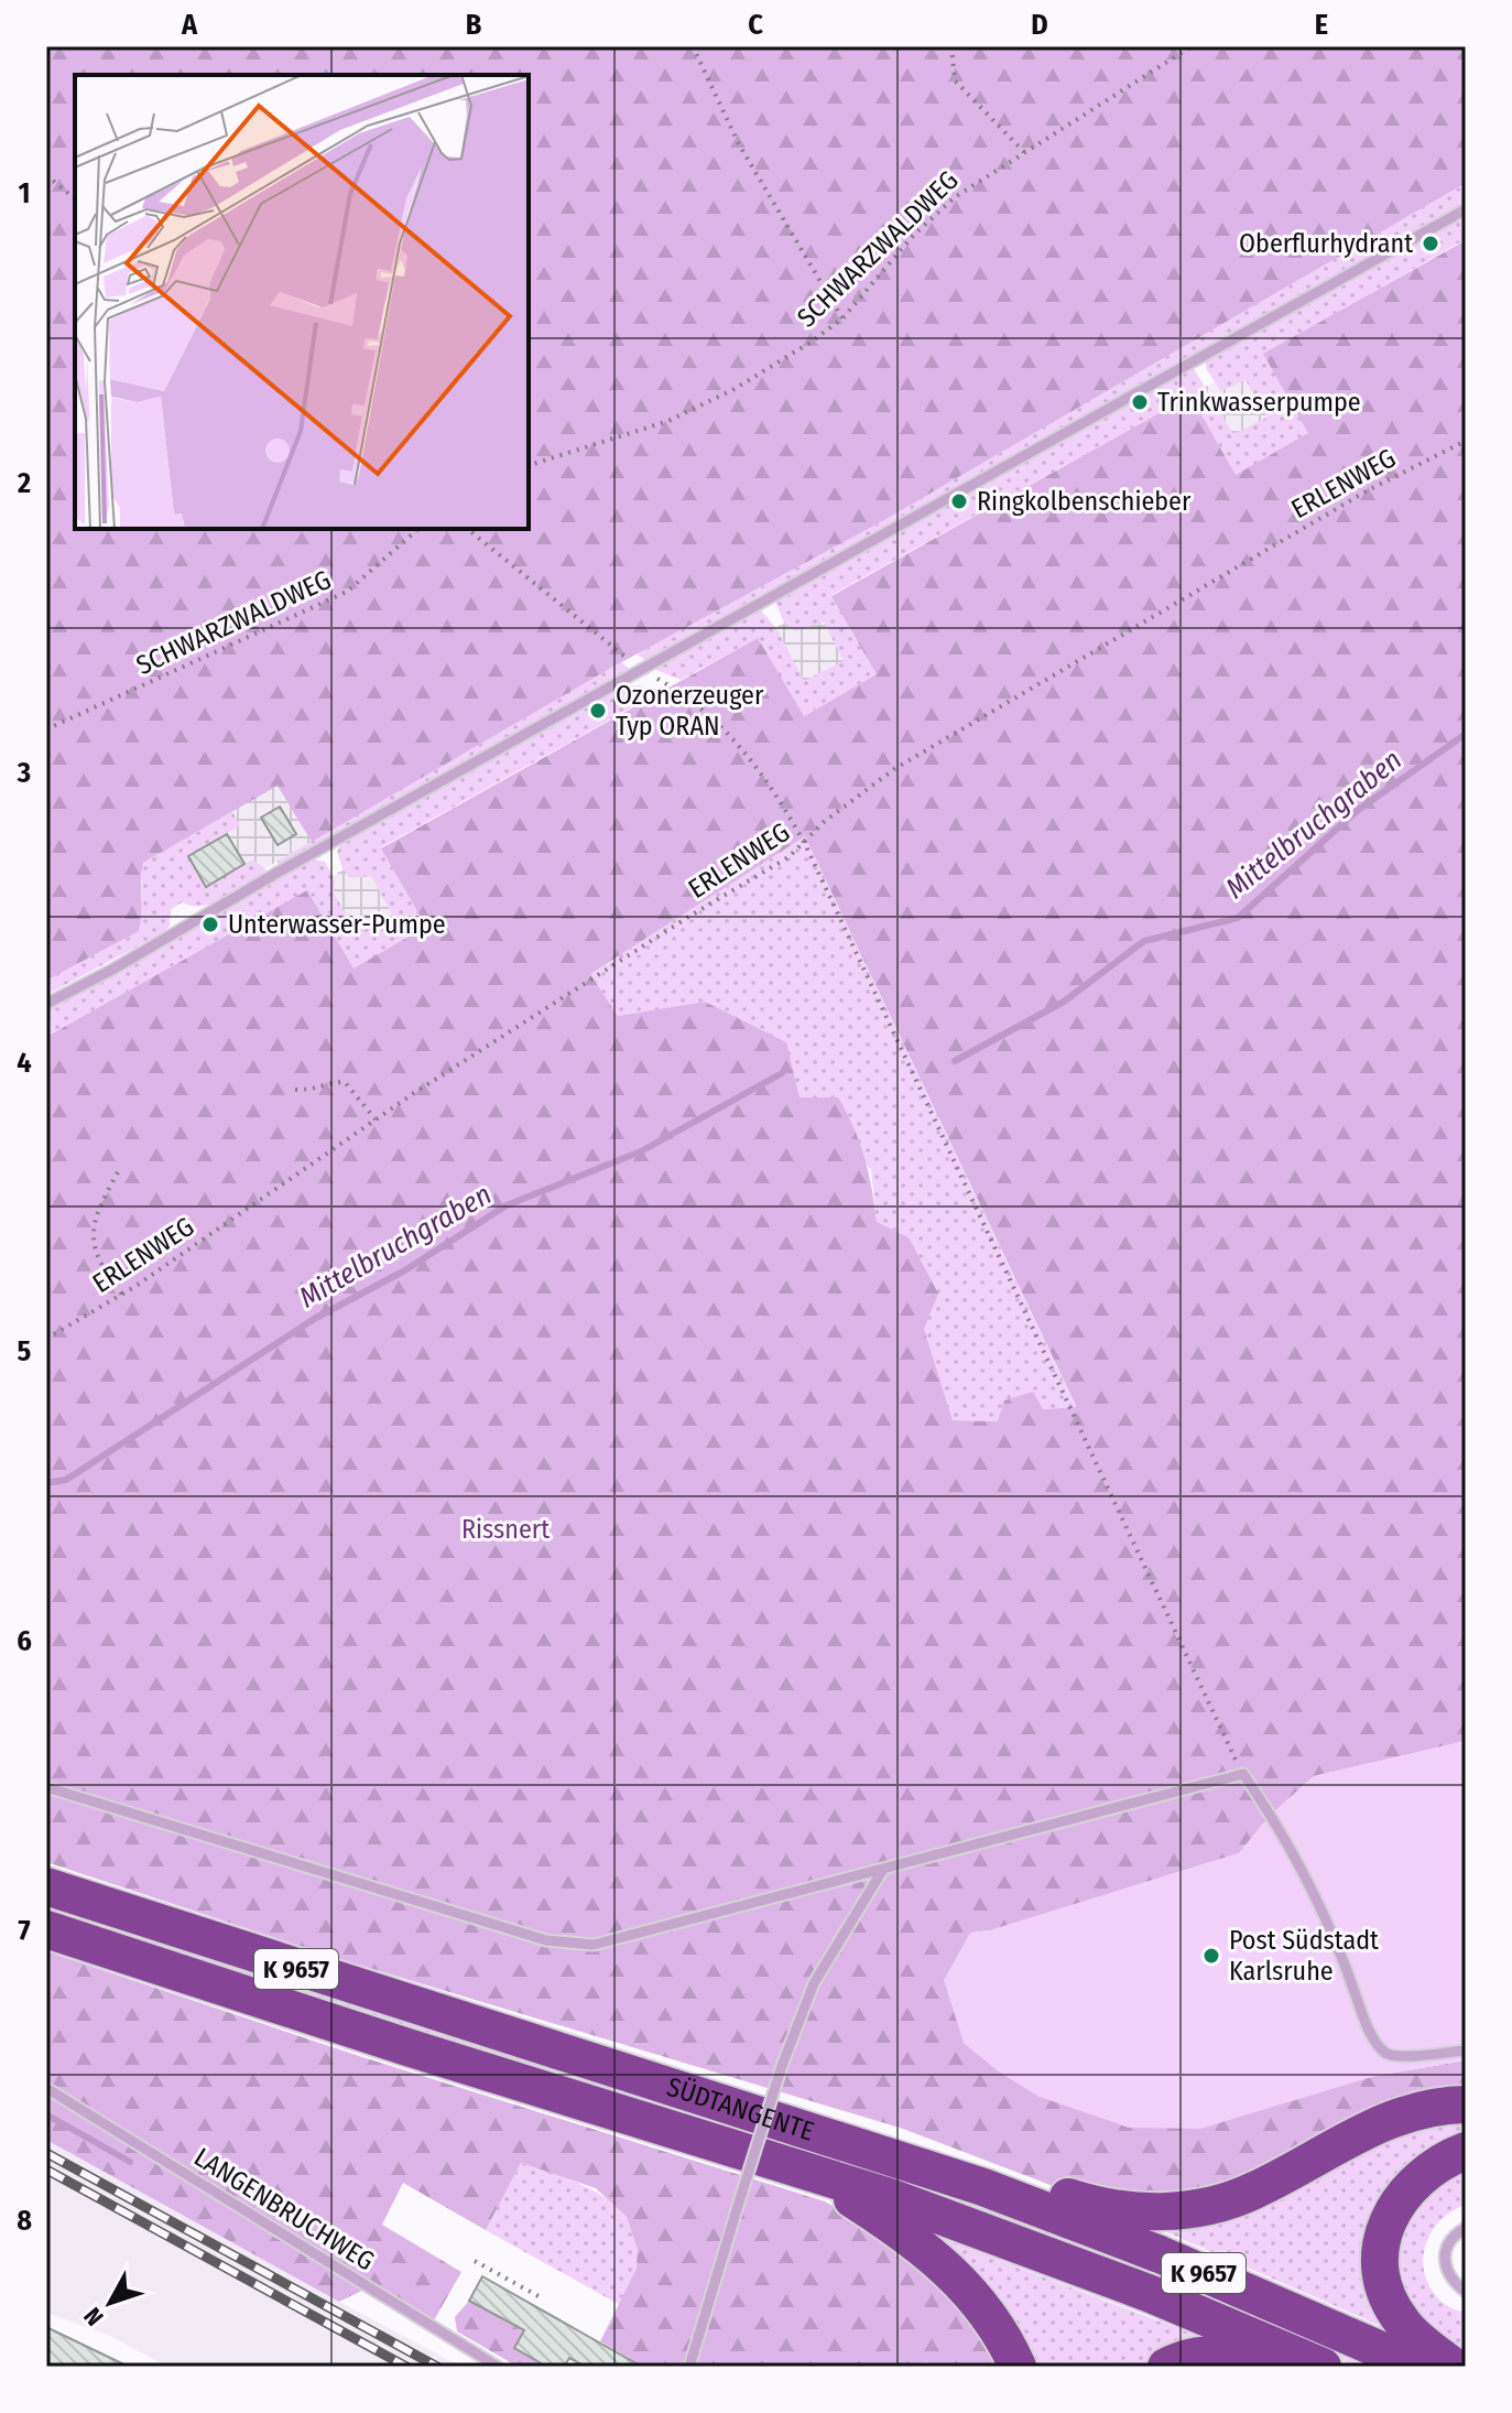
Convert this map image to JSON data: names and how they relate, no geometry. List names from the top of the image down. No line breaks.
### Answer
{"streets":{"highway":["K 9657","SÜDTANGENTE"],"lane":["LANGENBRUCHWEG"],"path":["SCHWARZWALDWEG","ERLENWEG"]},"water":["Mittelbruchgraben"],"parks":["Rissnert"],"places":["Oberflurhydrant","Trinkwasserpumpe","Ringkolbenschieber","Ozonerzeuger Typ ORAN","Unterwasser-Pumpe","Post Südstadt Karlsruhe"],"north":"bottom left","grid":{"columns":["A","B","C","D","E"],"rows":["1","2","3","4","5","6","7","8"]}}
